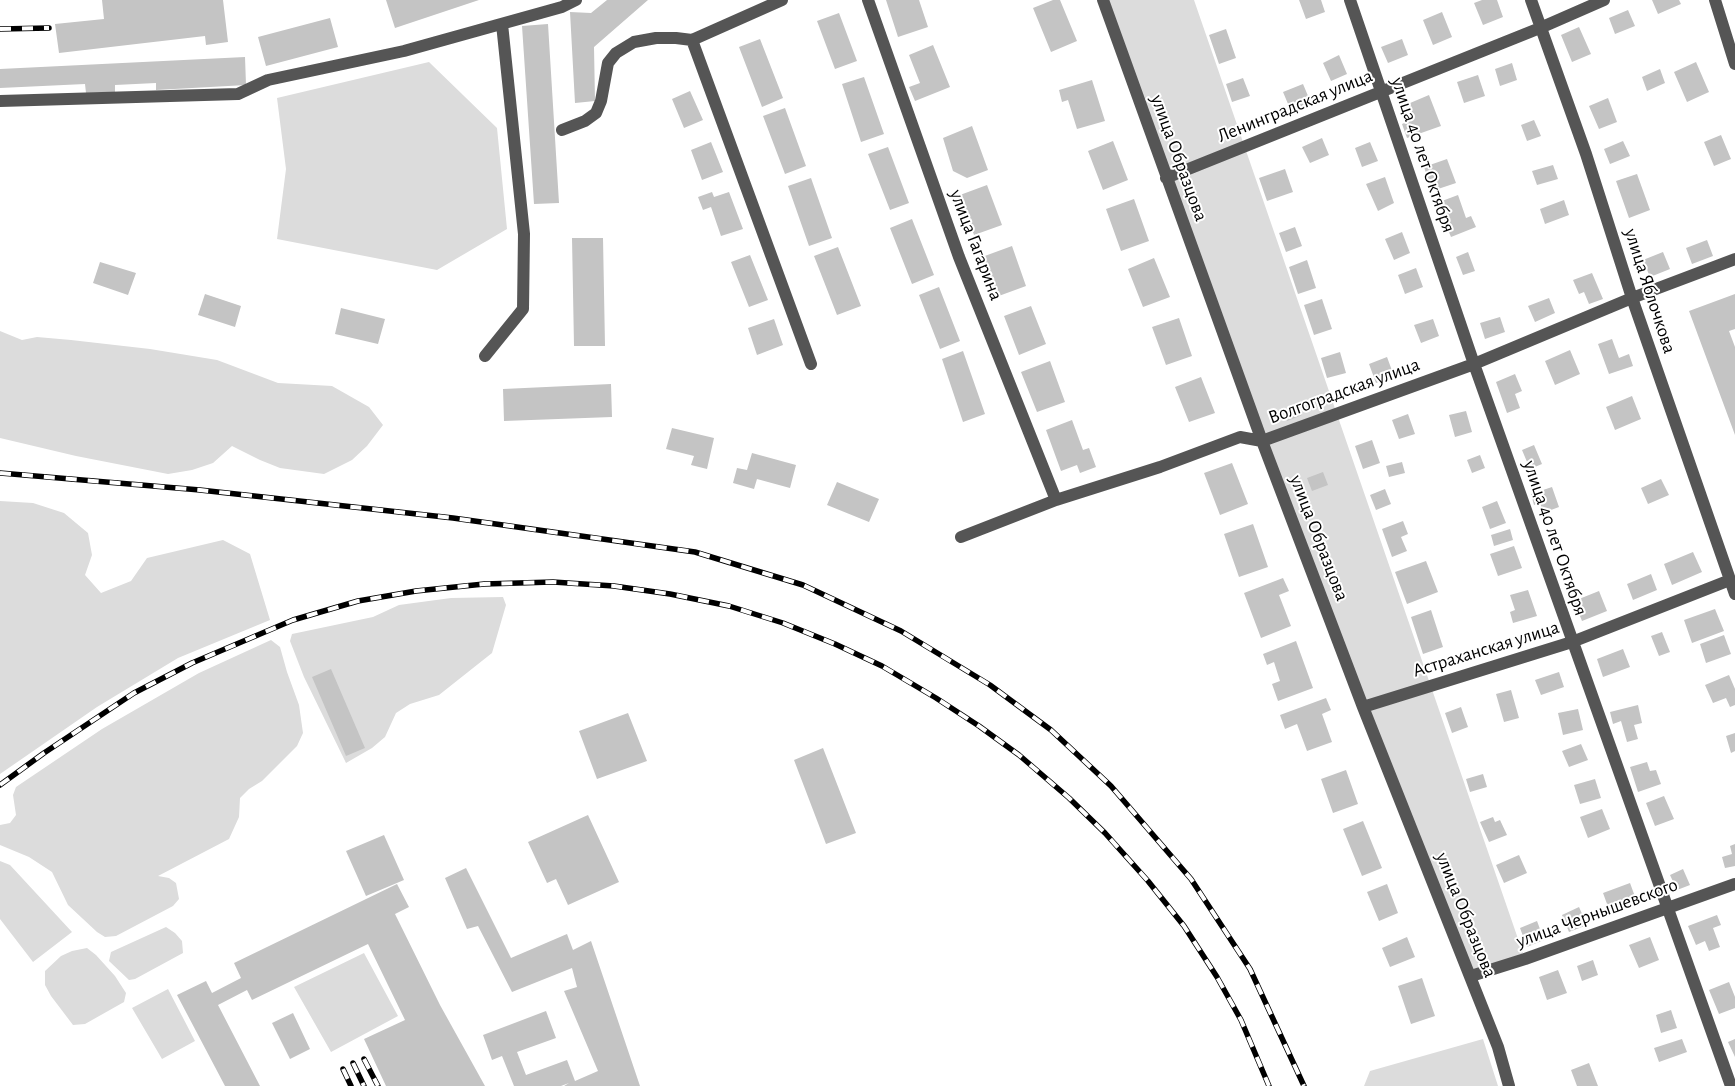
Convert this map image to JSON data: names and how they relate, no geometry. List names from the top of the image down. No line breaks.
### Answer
{"streets":{"street":["Ленинградская улица","улица 40 лет Октября","улица Образцова","улица Гагарина","улица Яблочкова","Волгоградская улица","Астраханская улица","улица Чернышевского"]},"crossings":[["Ленинградская улица","улица 40 лет Октября"],["Ленинградская улица","улица Образцова"],["Ленинградская улица","улица Яблочкова"],["улица 40 лет Октября","Волгоградская улица"],["улица 40 лет Октября","Астраханская улица"],["улица 40 лет Октября","улица Чернышевского"],["улица Образцова","Волгоградская улица"],["улица Образцова","Астраханская улица"],["улица Образцова","улица Чернышевского"],["улица Гагарина","Волгоградская улица"],["улица Яблочкова","Волгоградская улица"],["улица Яблочкова","Астраханская улица"]]}
